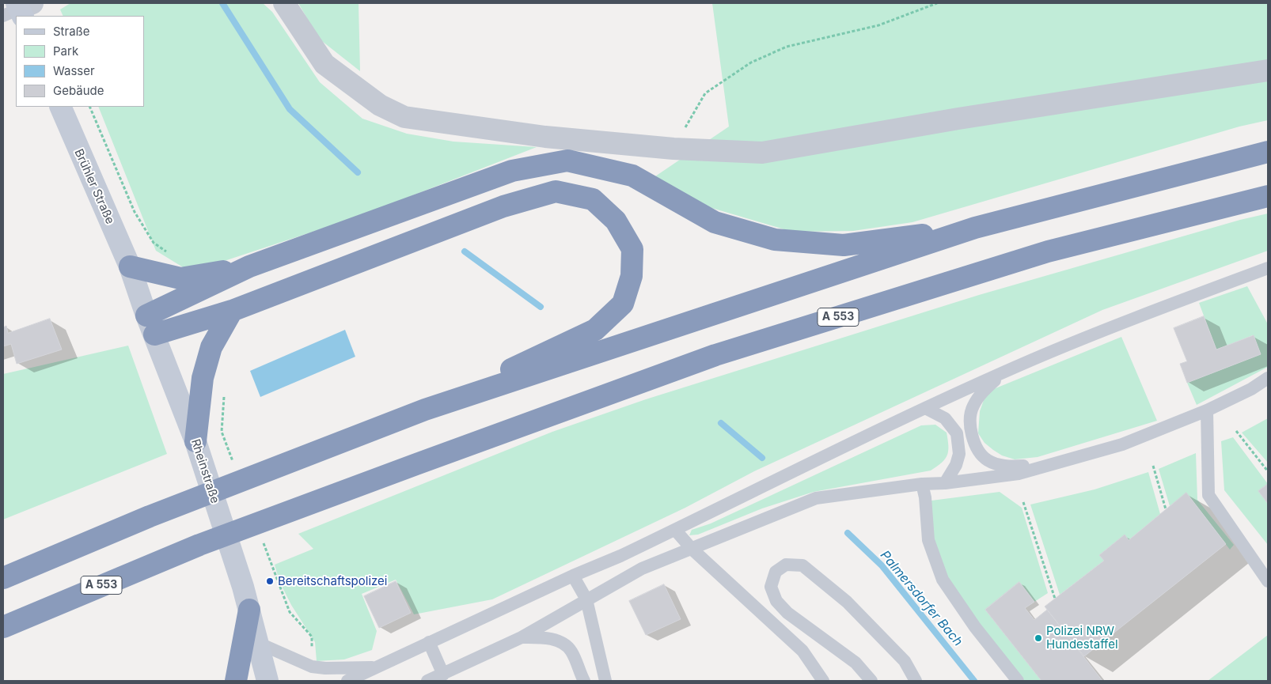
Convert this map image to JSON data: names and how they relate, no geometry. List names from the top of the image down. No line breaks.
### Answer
{"streets":{"highway":["A 553"],"main road":["Brühler Straße","Rheinstraße"]},"crossings":[["Brühler Straße","Rheinstraße"]],"water":["Palmersdorfer Bach"],"places":["Bereitschaftspolizei","Polizei NRW Hundestaffel"],"legend":["Straße","Park","Wasser","Gebäude"]}
